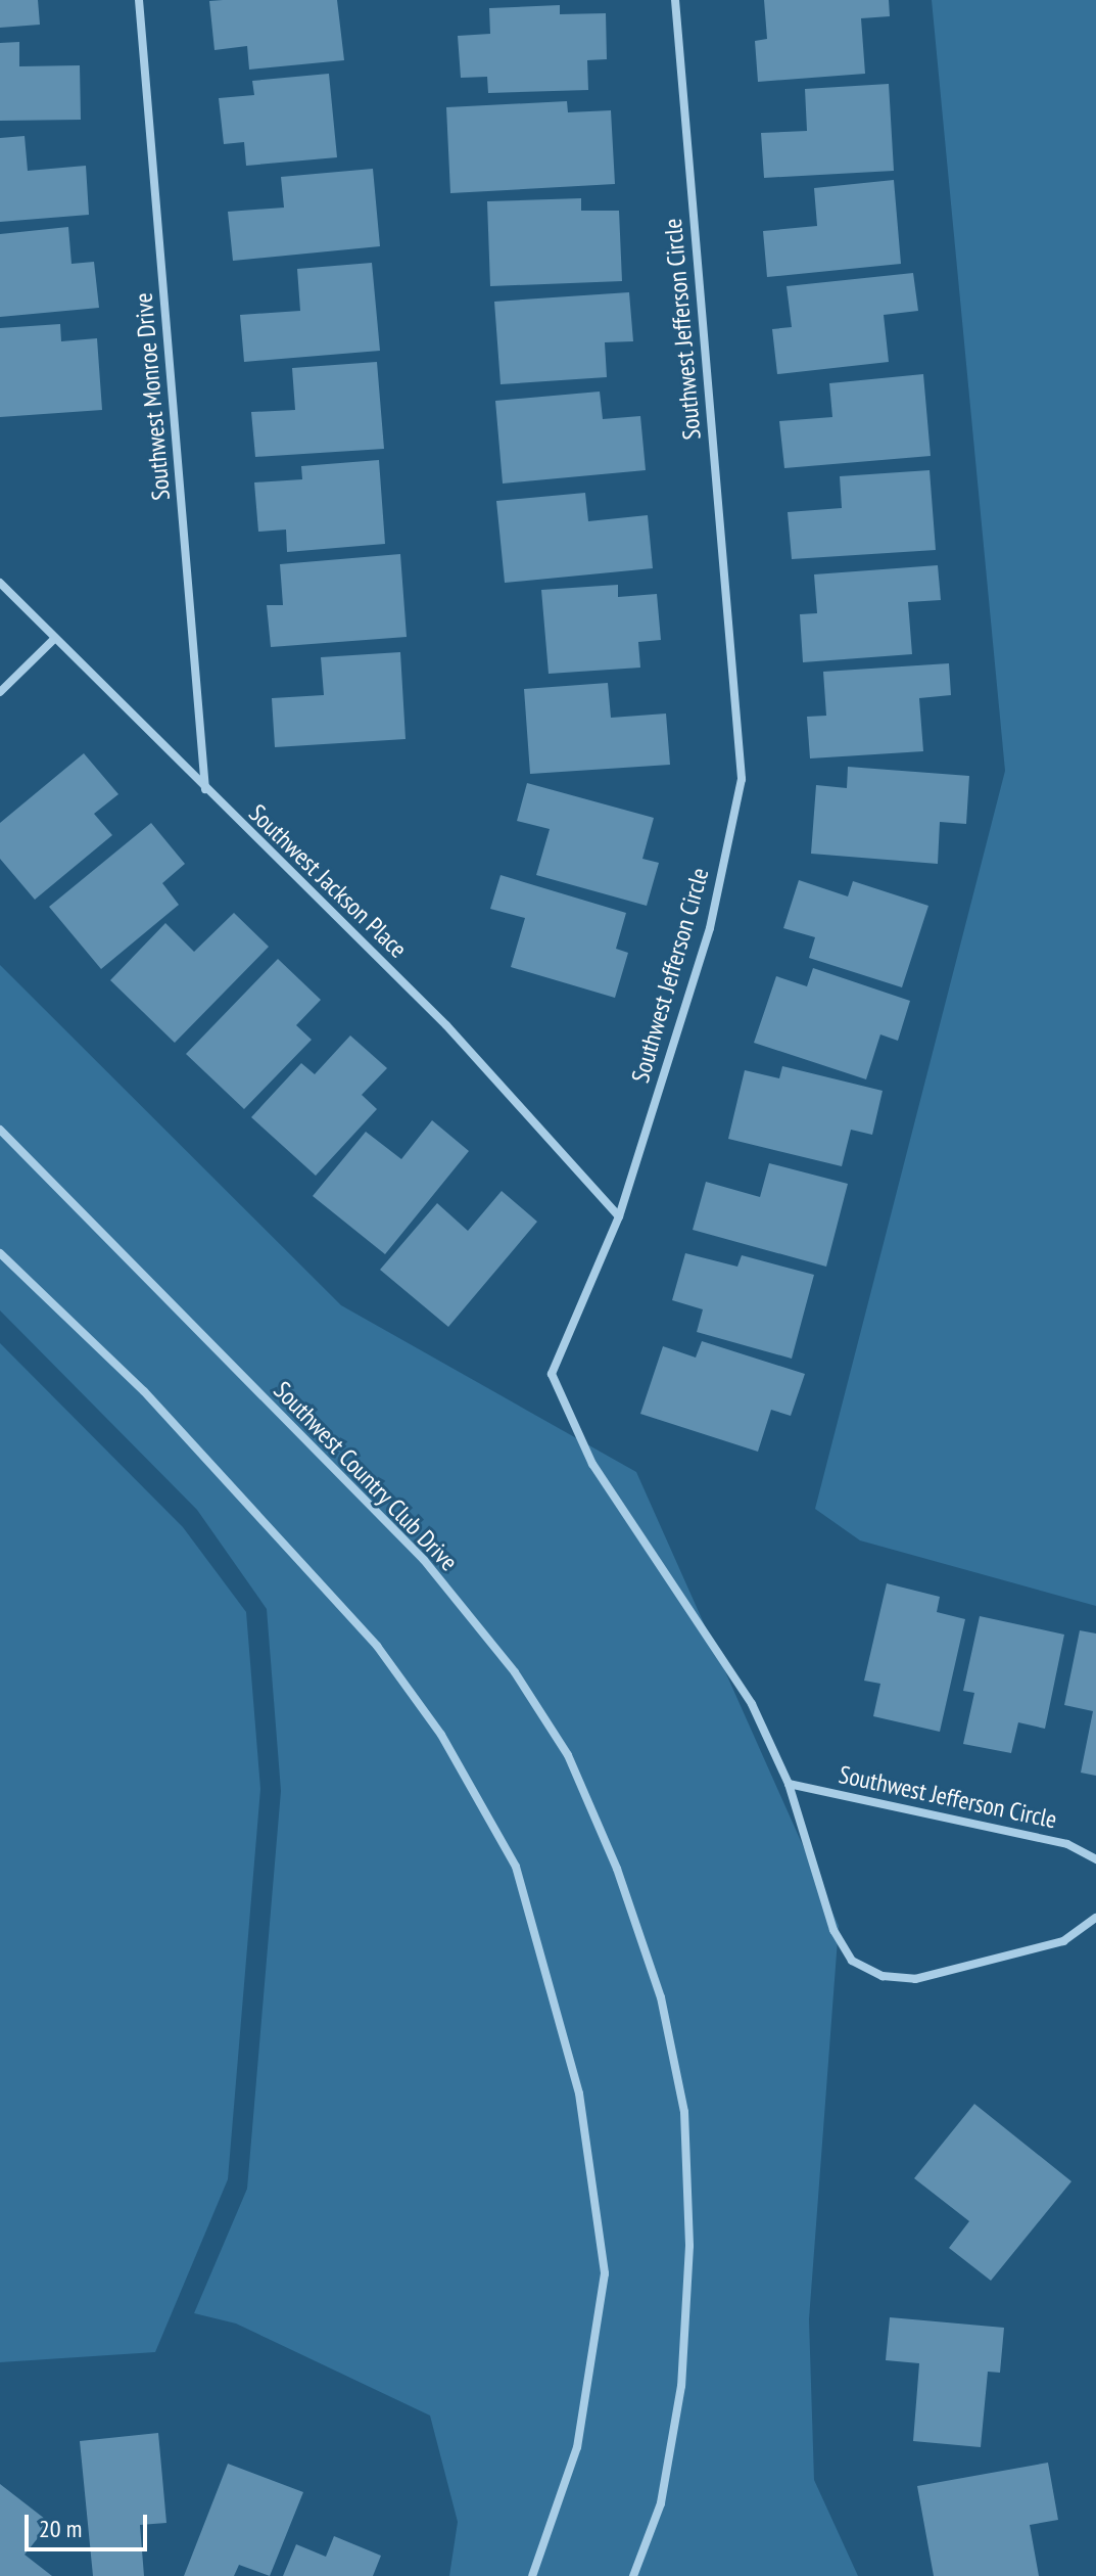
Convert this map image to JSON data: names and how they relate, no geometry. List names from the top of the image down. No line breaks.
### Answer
{"streets":{"street":["Southwest Jefferson Circle","Southwest Monroe Drive","Southwest Jackson Place","Southwest Country Club Drive"]},"crossings":[["Southwest Jefferson Circle","Southwest Jackson Place"],["Southwest Monroe Drive","Southwest Jackson Place"]],"scale_bar":"20 m"}
